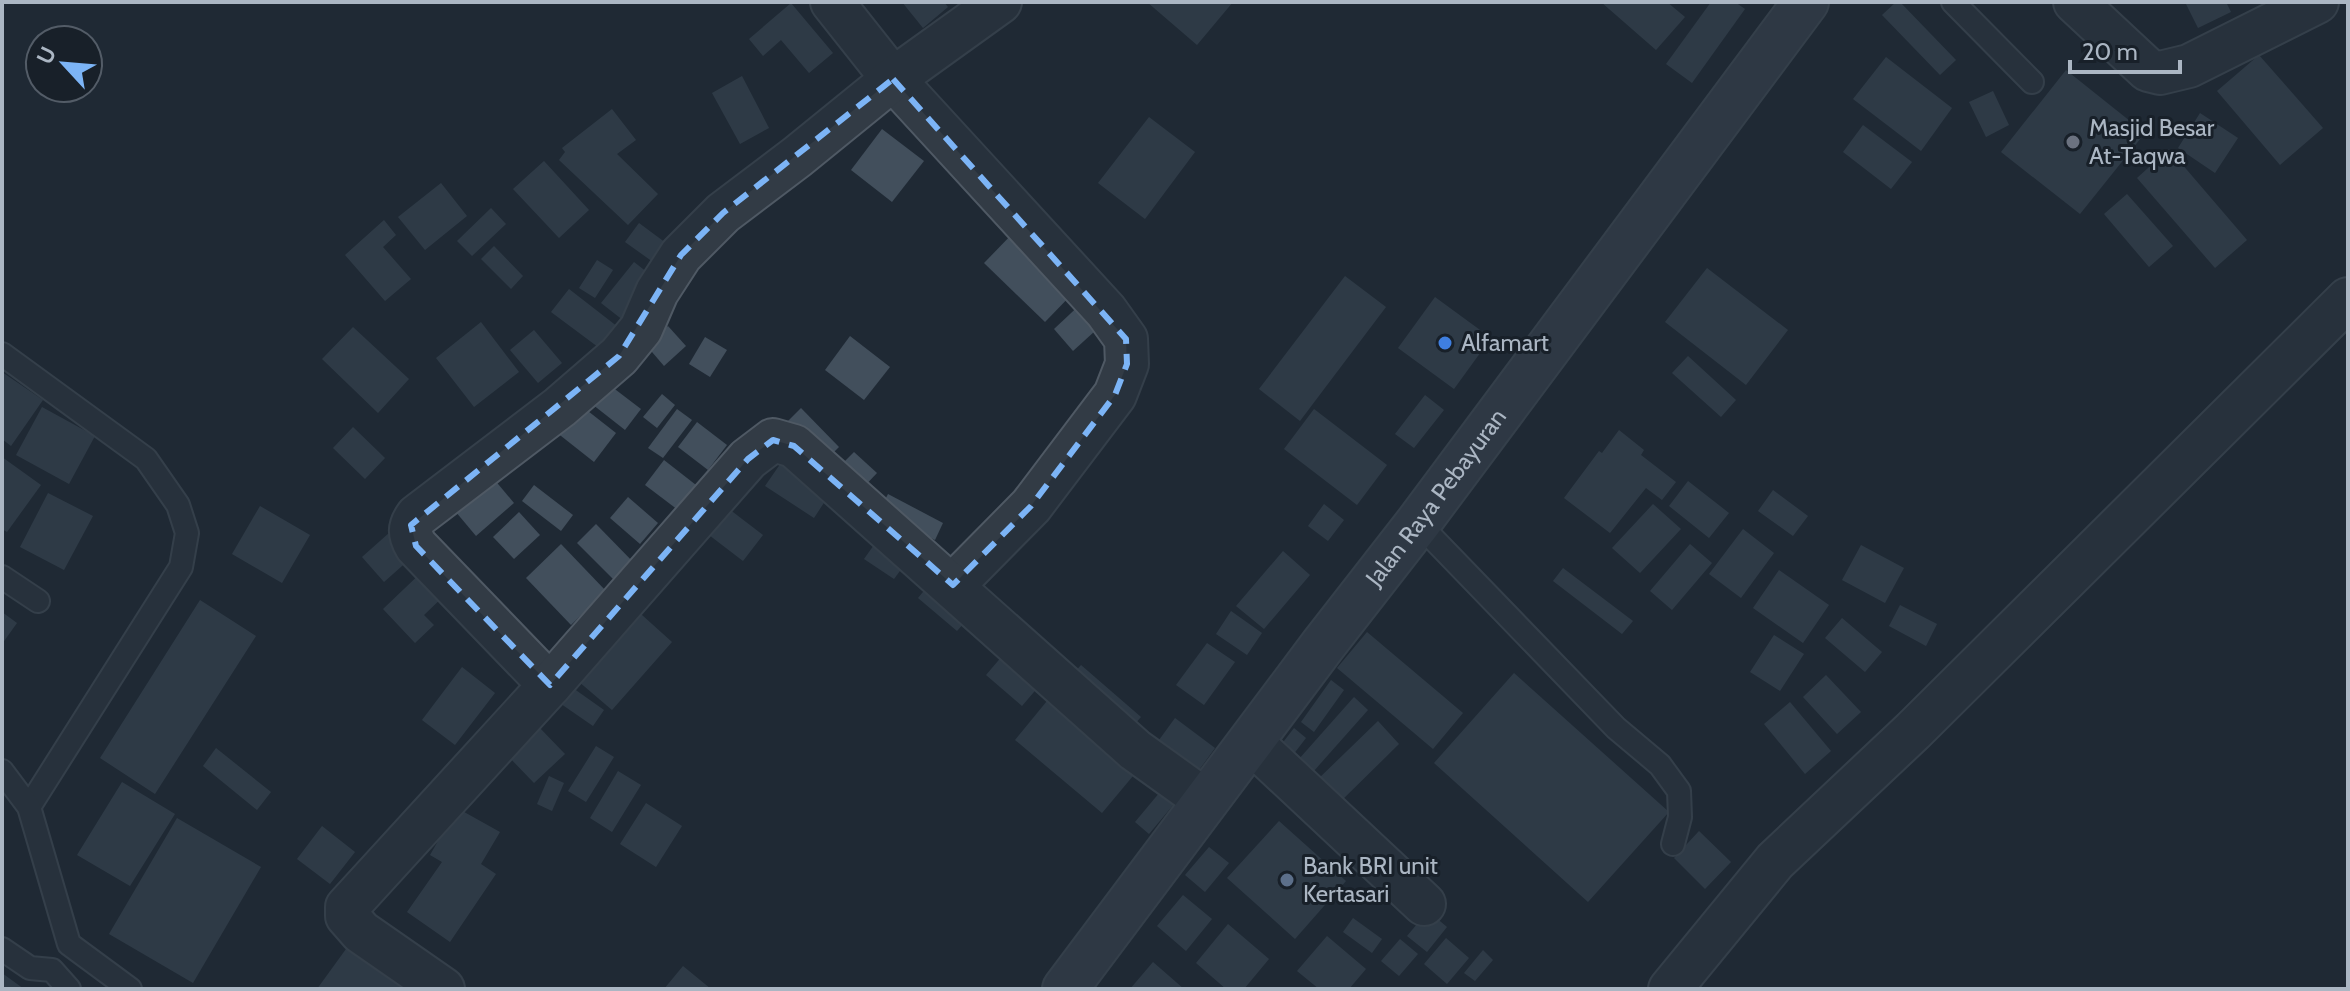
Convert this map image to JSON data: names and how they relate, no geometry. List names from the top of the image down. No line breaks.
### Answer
{"streets":{"main road":["Jalan Raya Pebayuran"]},"places":["Masjid Besar At-Taqwa","Alfamart","Bank BRI unit Kertasari"],"scale_bar":"20 m","north":"top left"}
